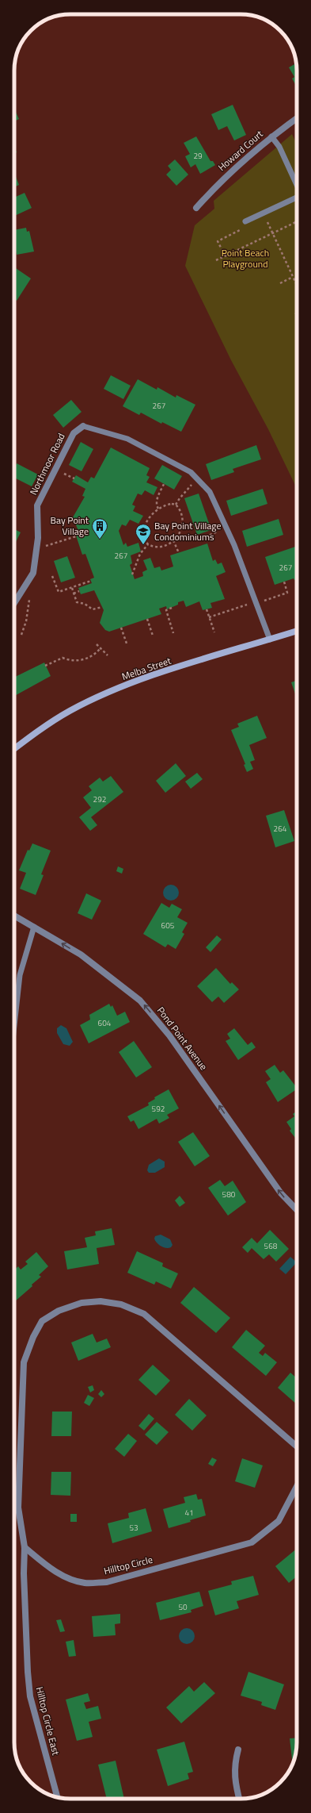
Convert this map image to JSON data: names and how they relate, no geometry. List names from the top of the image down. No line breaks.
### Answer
{"streets":{"main road":["Melba Street"],"street":["Howard Court","Northmoor Road","Pond Point Avenue","Hilltop Circle","Hilltop Circle East"]},"crossings":[["Hilltop Circle","Hilltop Circle East"]],"one_way":["Pond Point Avenue"],"parks":["Point Beach Playground"],"places":{"building":["Bay Point Village"],"school or university":["Bay Point Village Condominiums"]},"house_numbers":["29","267","267","267","292","264","605","604","592","580","568","41","53","50"]}
